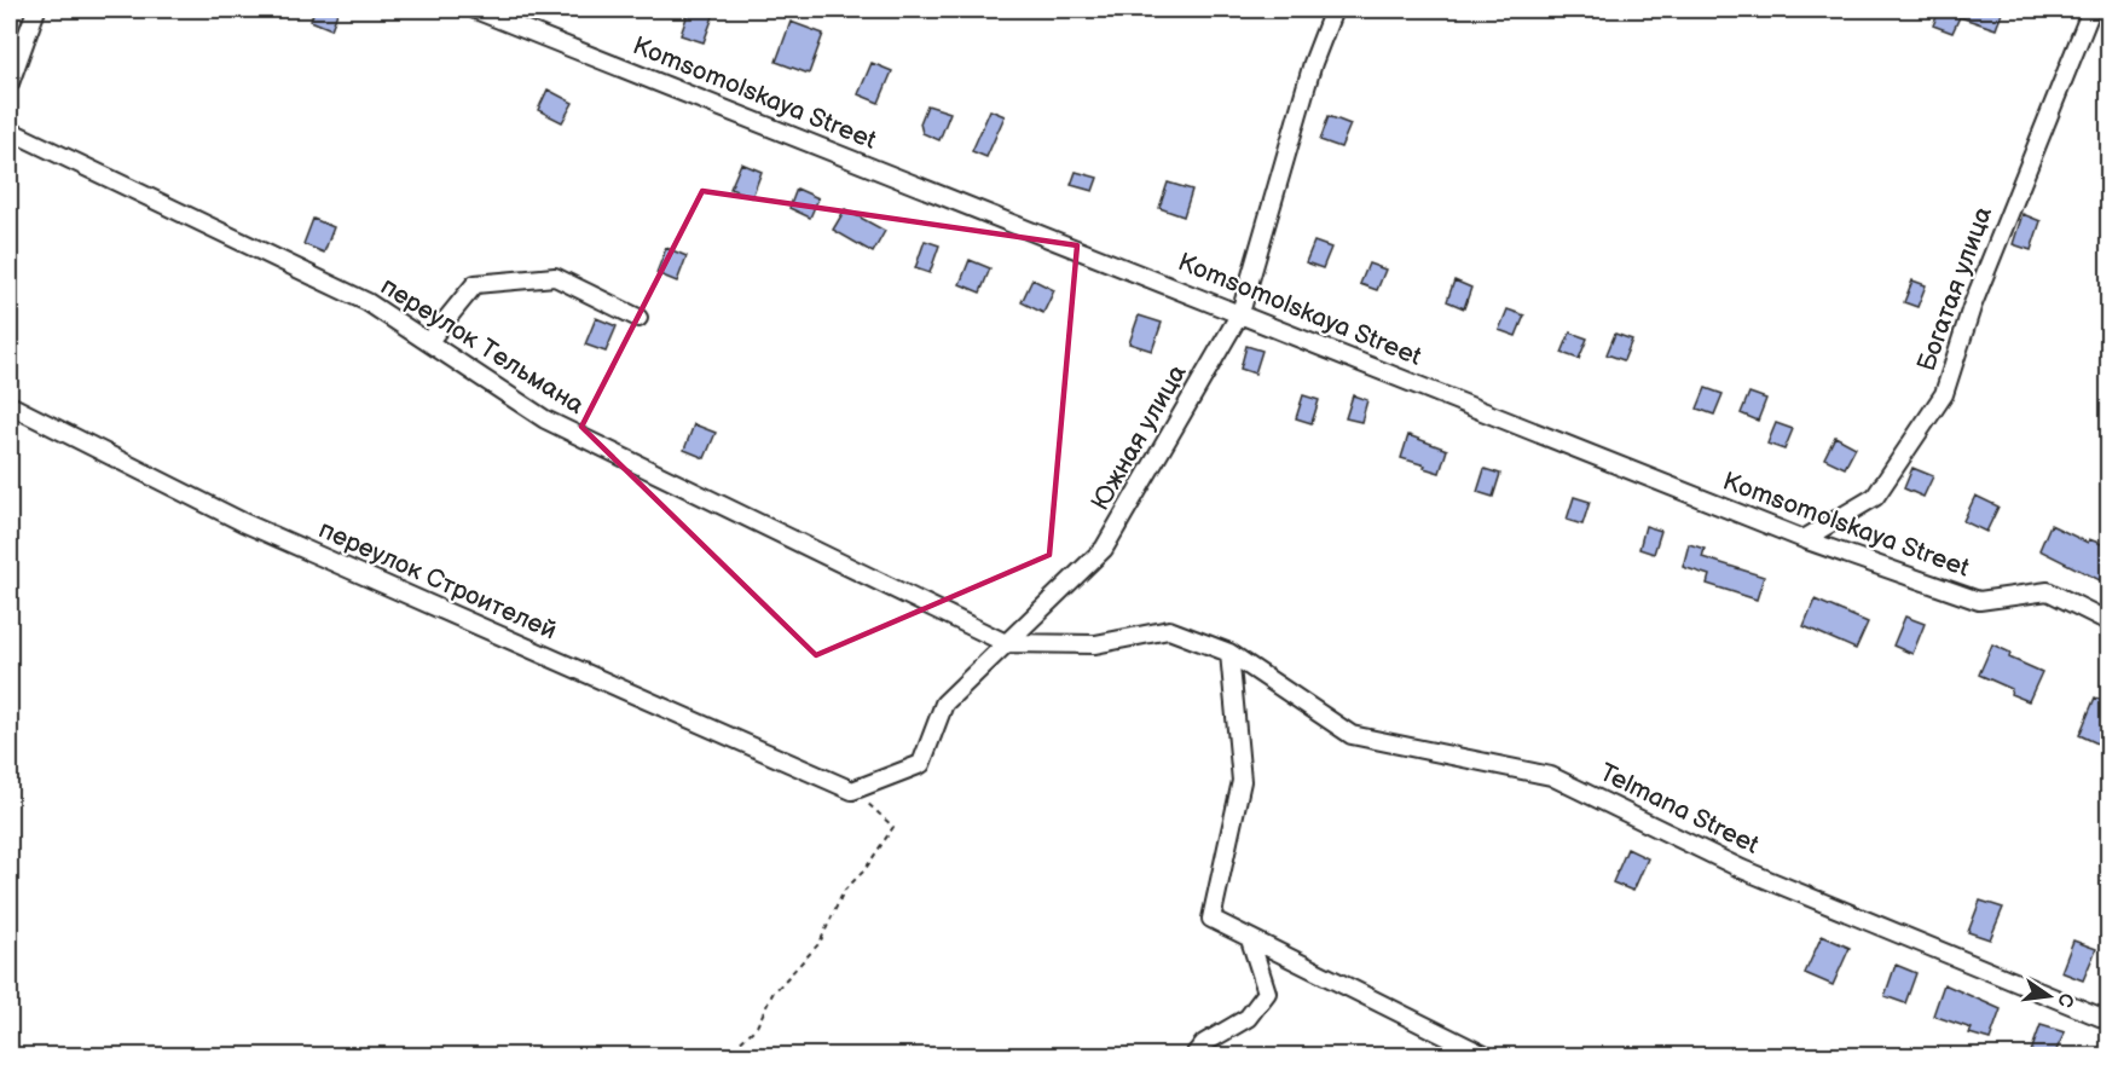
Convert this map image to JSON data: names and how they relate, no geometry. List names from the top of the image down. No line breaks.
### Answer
{"streets":{"street":["Komsomolskaya Street","Богатая улица","переулок Тельмана","Южная улица","переулок Строителей","Telmana Street"]},"crossings":[["Komsomolskaya Street","Богатая улица"],["Komsomolskaya Street","Южная улица"],["переулок Тельмана","Южная улица"],["переулок Тельмана","Telmana Street"],["Южная улица","переулок Строителей"],["Южная улица","Telmana Street"]],"north":"right"}
